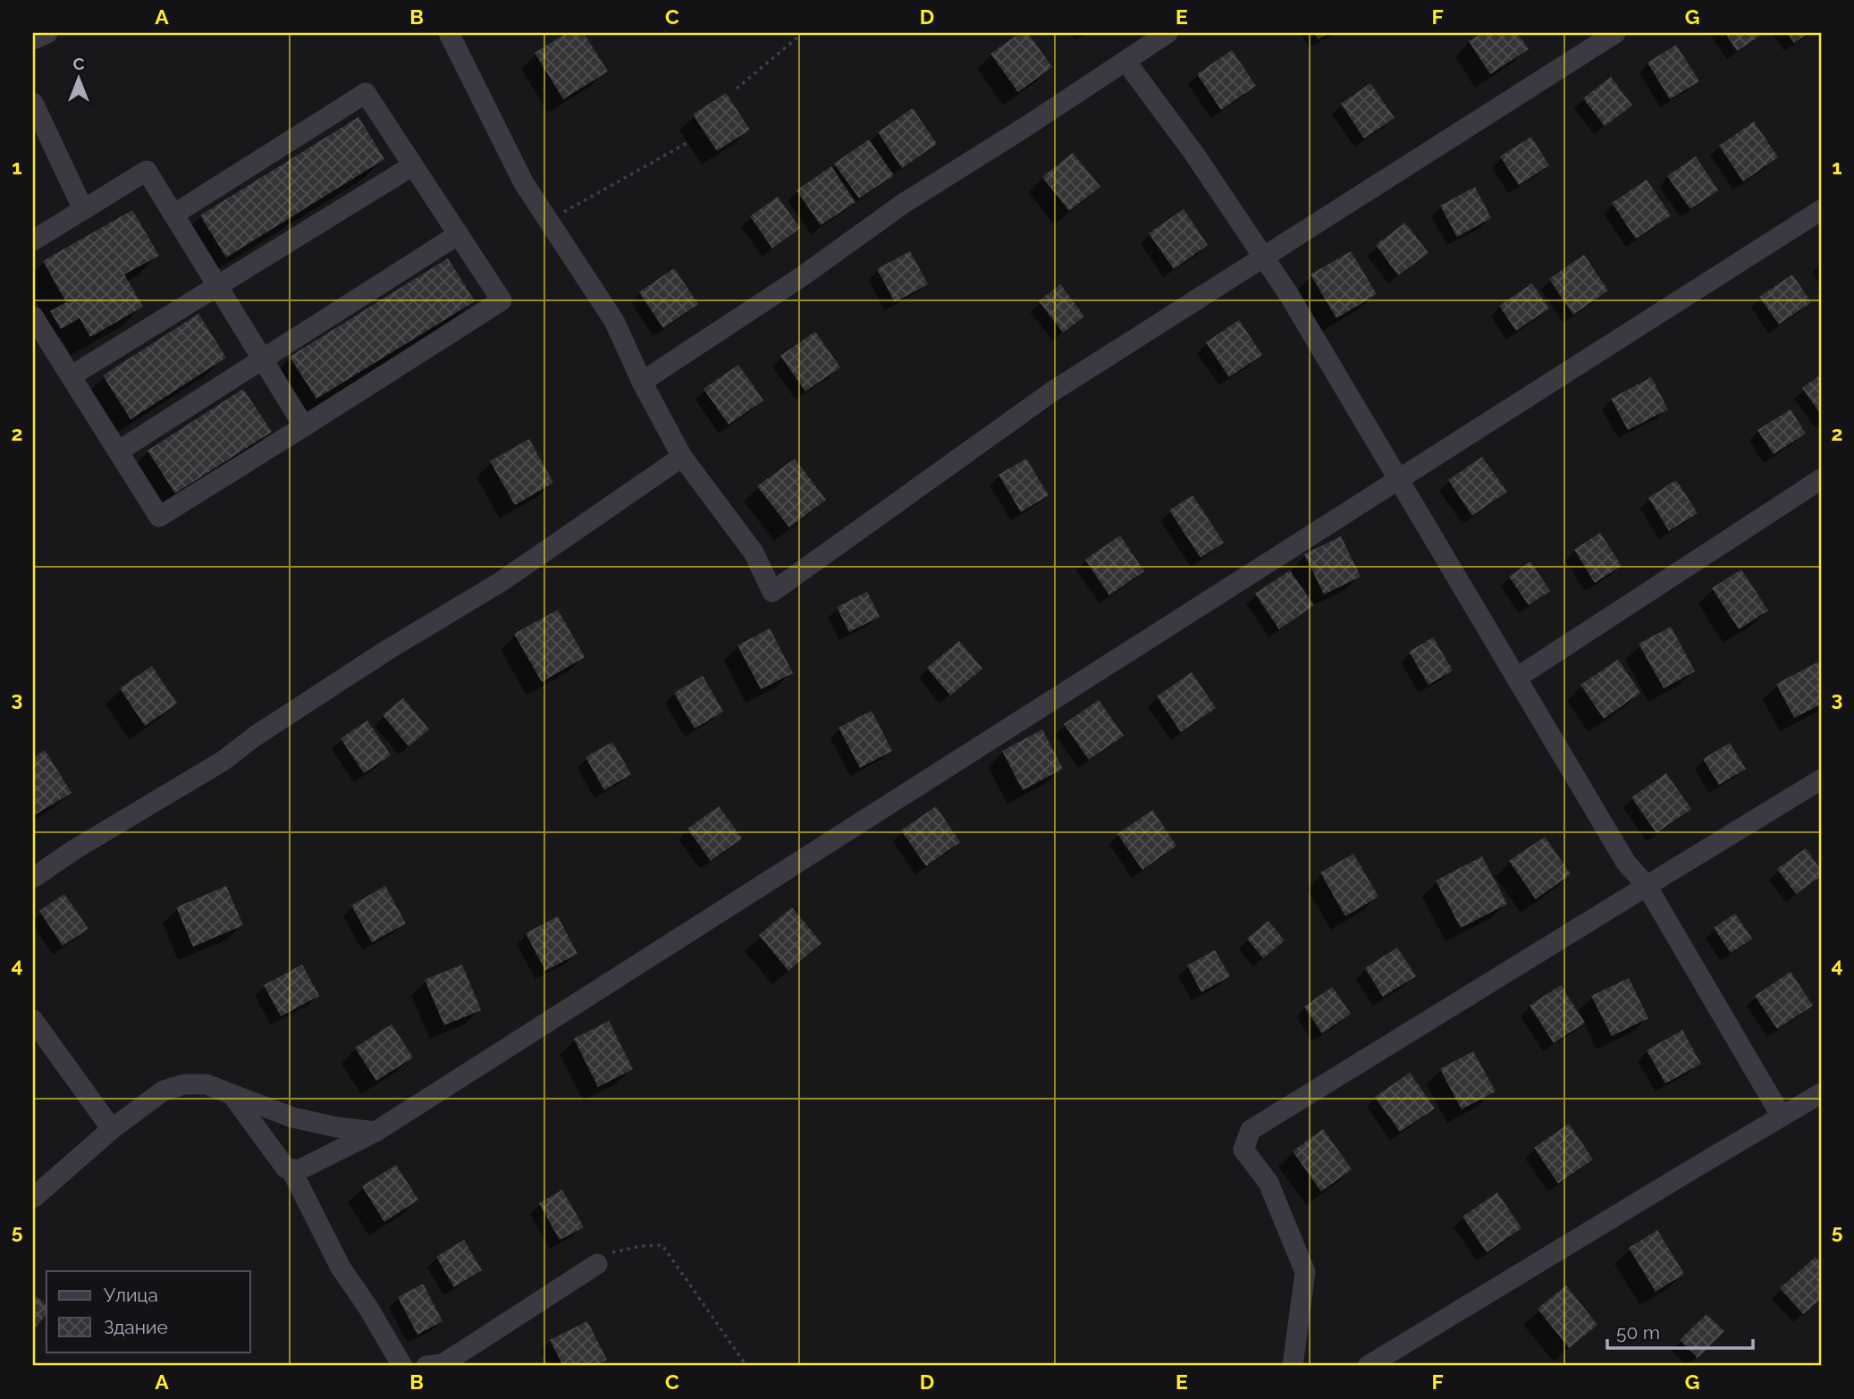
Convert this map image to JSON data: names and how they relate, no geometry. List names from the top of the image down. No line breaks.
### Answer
{"legend":["Улица","Здание"],"scale_bar":"50 m","north":"top","grid":{"columns":["A","B","C","D","E","F","G"],"rows":["1","2","3","4","5"]}}
